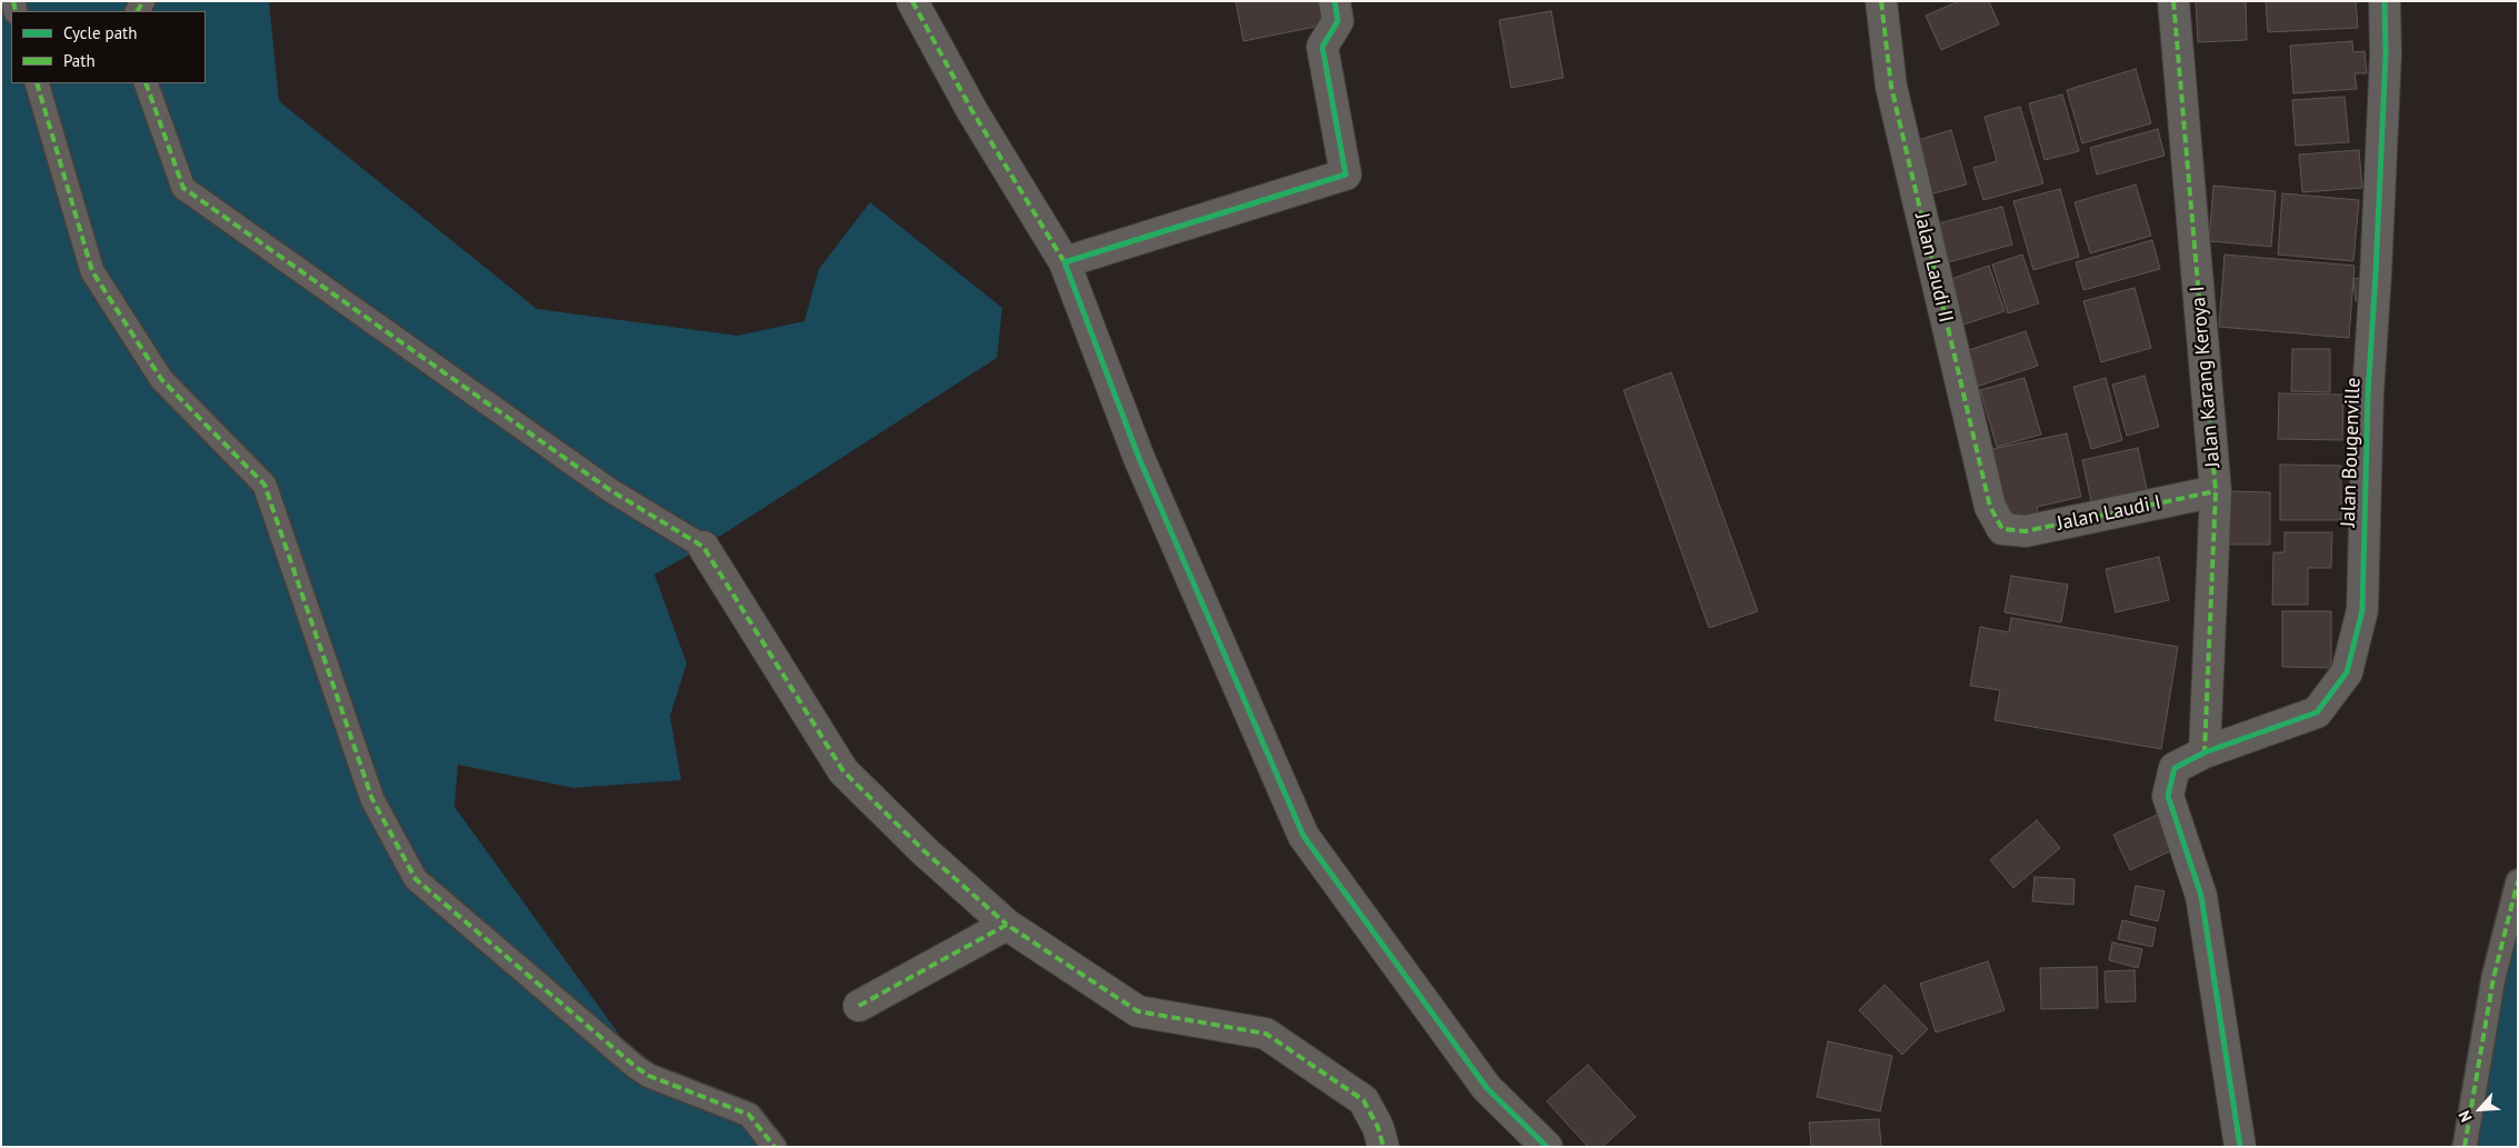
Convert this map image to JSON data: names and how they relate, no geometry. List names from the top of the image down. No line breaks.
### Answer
{"streets":{"street":["Jalan Laudi II","Jalan Karang Keroya I","Jalan Bougenville","Jalan Laudi I"]},"crossings":[["Jalan Laudi II","Jalan Laudi I"],["Jalan Karang Keroya I","Jalan Bougenville"],["Jalan Karang Keroya I","Jalan Laudi I"]],"legend":["Cycle path","Path"],"north":"bottom left"}
